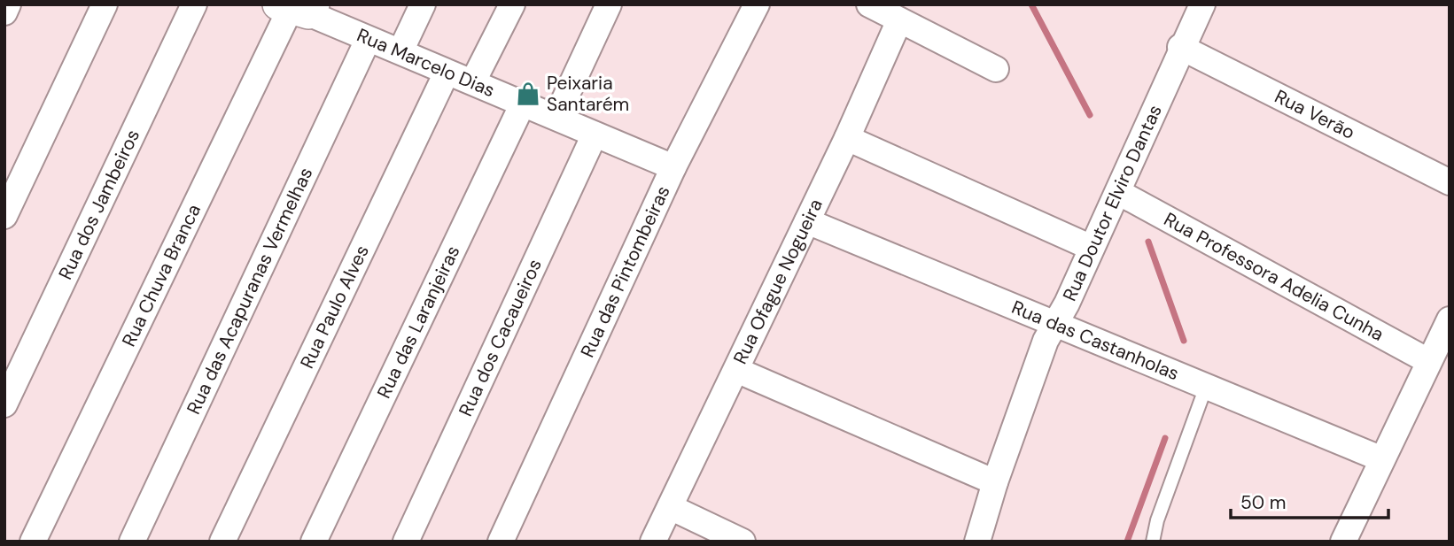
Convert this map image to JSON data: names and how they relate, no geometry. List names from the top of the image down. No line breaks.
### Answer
{"streets":{"street":["Rua Marcelo Dias","Rua Verão","Rua Doutor Elviro Dantas","Rua dos Jambeiros","Rua das Pintombeiras","Rua Chuva Branca","Rua Professora Adelia Cunha","Rua Ofague Nogueira","Rua das Acapuranas Vermelhas","Rua Paulo Alves","Rua das Laranjeiras","Rua dos Cacaueiros","Rua das Castanholas"]},"crossings":[["Rua Marcelo Dias","Rua das Pintombeiras"],["Rua Marcelo Dias","Rua Chuva Branca"],["Rua Marcelo Dias","Rua das Acapuranas Vermelhas"],["Rua Marcelo Dias","Rua Paulo Alves"],["Rua Marcelo Dias","Rua das Laranjeiras"],["Rua Marcelo Dias","Rua dos Cacaueiros"],["Rua Verão","Rua Doutor Elviro Dantas"],["Rua Doutor Elviro Dantas","Rua Professora Adelia Cunha"],["Rua Doutor Elviro Dantas","Rua das Castanholas"],["Rua Ofague Nogueira","Rua das Castanholas"]],"places":{"shop":["Peixaria Santarém"]},"scale_bar":"50 m"}
